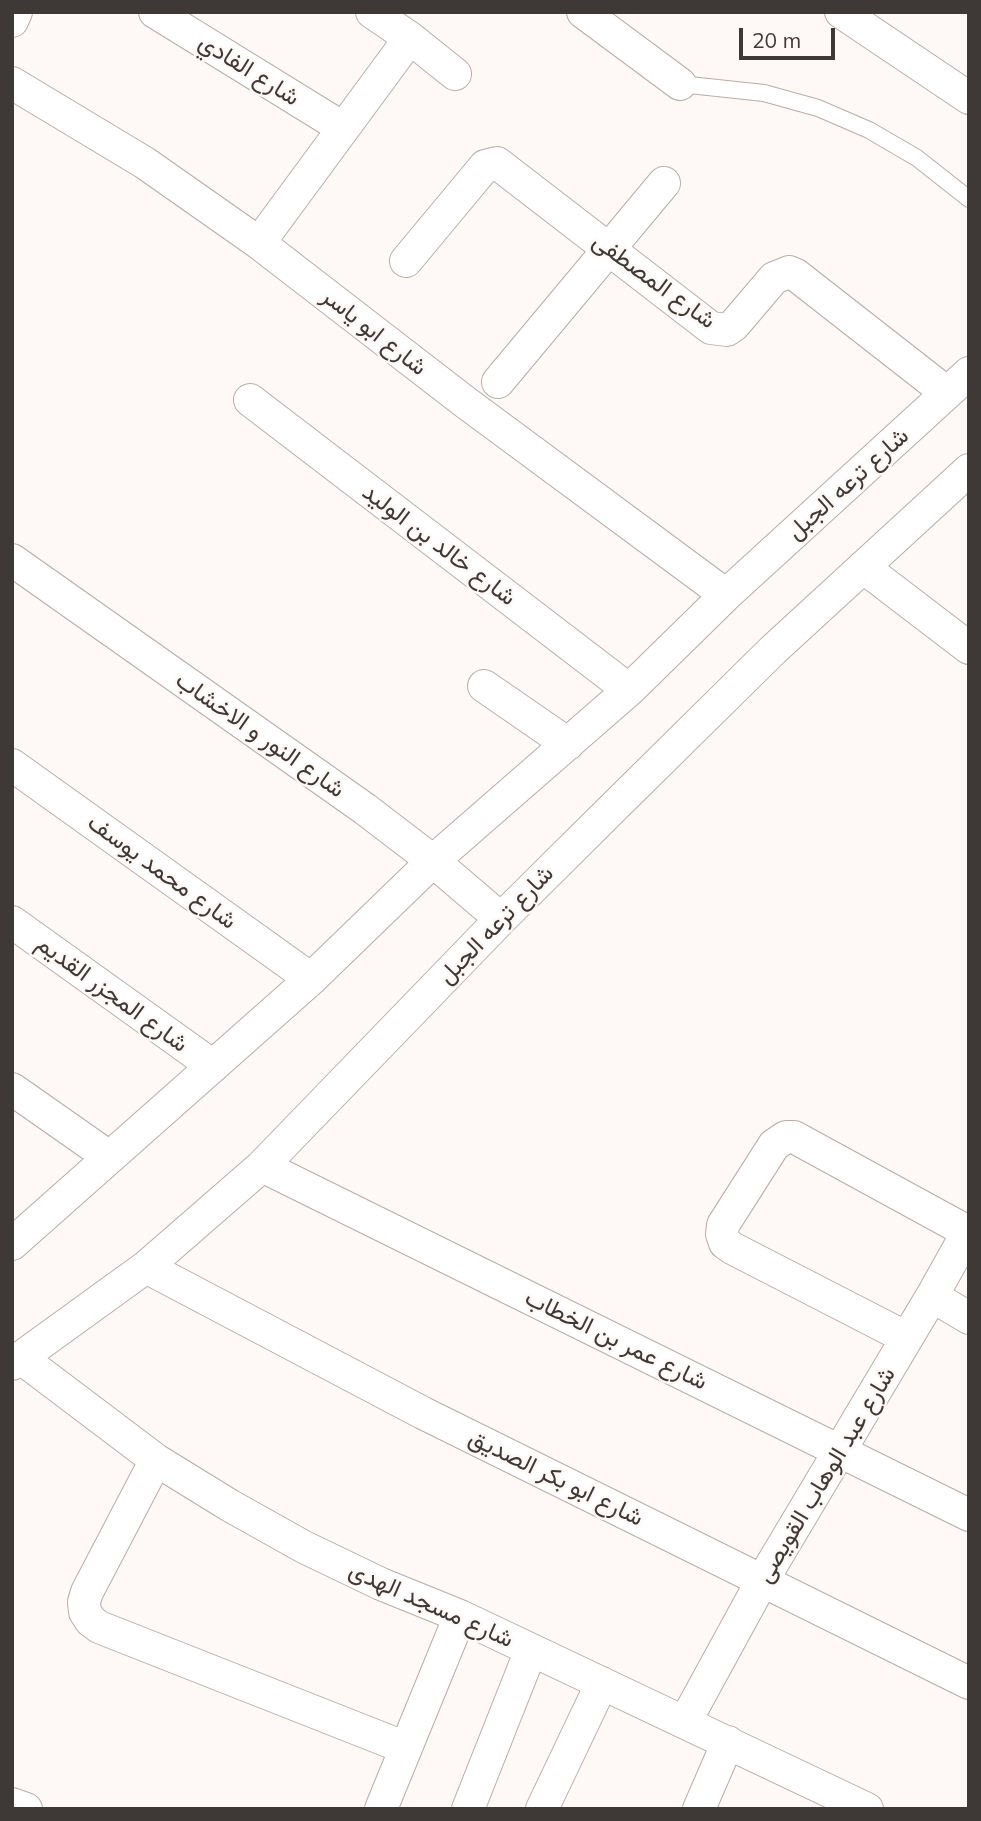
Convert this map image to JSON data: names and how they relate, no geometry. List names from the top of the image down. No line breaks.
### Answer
{"streets":{"street":["شارع الفادي","شارع المصطفى","شارع ابو ياسر","شارع ترعه الجبل","شارع خالد بن الوليد","شارع النور و الاخشاب","شارع محمد يوسف","شارع المجزر القديم","شارع عمر بن الخطاب","شارع عبد الوهاب القويصى","شارع ابو بكر الصديق","شارع مسجد الهدى"]},"crossings":[["شارع المصطفى","شارع ترعه الجبل"],["شارع ابو ياسر","شارع ترعه الجبل"],["شارع ترعه الجبل","شارع خالد بن الوليد"],["شارع ترعه الجبل","شارع النور و الاخشاب"],["شارع ترعه الجبل","شارع محمد يوسف"],["شارع ترعه الجبل","شارع المجزر القديم"],["شارع ترعه الجبل","شارع عمر بن الخطاب"],["شارع ترعه الجبل","شارع ابو بكر الصديق"],["شارع ترعه الجبل","شارع مسجد الهدى"],["شارع عمر بن الخطاب","شارع عبد الوهاب القويصى"],["شارع عبد الوهاب القويصى","شارع ابو بكر الصديق"],["شارع عبد الوهاب القويصى","شارع مسجد الهدى"]],"scale_bar":"20 m"}
